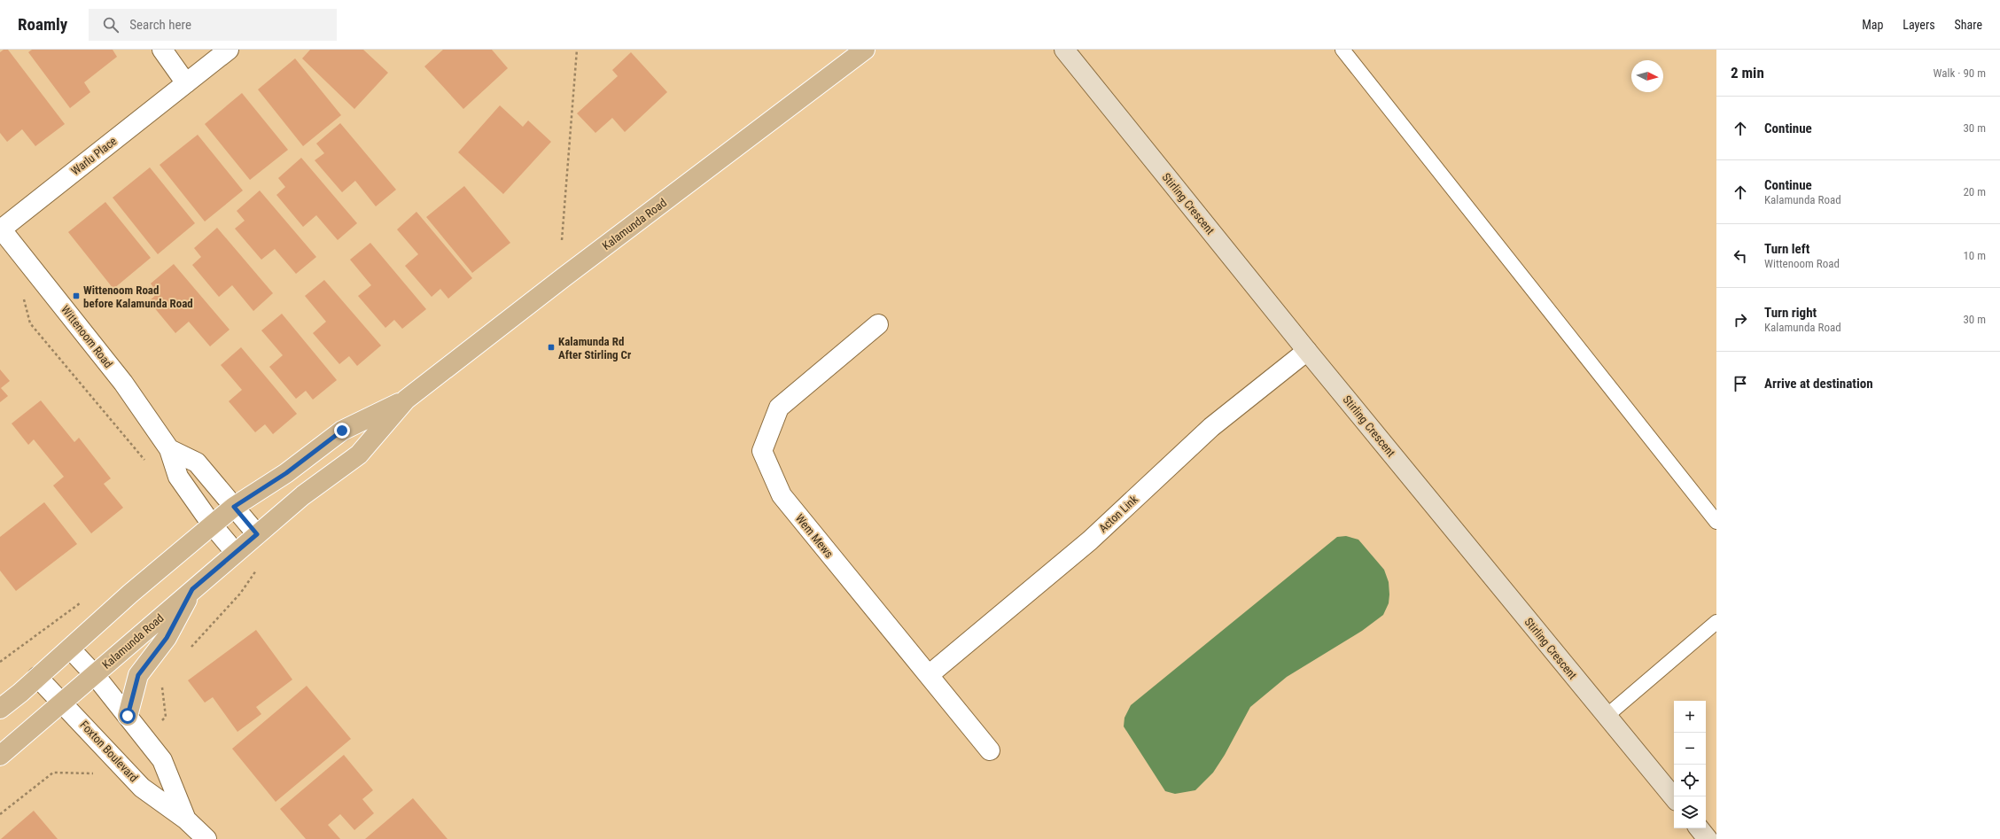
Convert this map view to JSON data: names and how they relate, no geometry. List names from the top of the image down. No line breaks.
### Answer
{"streets":{"main road":["Stirling Crescent","Kalamunda Road"],"street":["Warlu Place","Wittenoom Road","Acton Link","Wem Mews","Foxton Boulevard"]},"crossings":[["Warlu Place","Wittenoom Road"],["Stirling Crescent","Acton Link"],["Kalamunda Road","Wittenoom Road"],["Kalamunda Road","Foxton Boulevard"],["Acton Link","Wem Mews"]],"places":{"transit":["Wittenoom Road before Kalamunda Road","Kalamunda Rd After Stirling Cr"]},"north":"right","page":{"header":"Roamly","search":"Search here","nav":["Map","Layers","Share"],"heading":["2 min","Walk · 90 m"],"list":[["Continue","30 m"],["Continue","Kalamunda Road","20 m"],["Turn left","Wittenoom Road","10 m"],["Turn right","Kalamunda Road","30 m"],"Arrive at destination"],"map_buttons":["+","−"]}}
